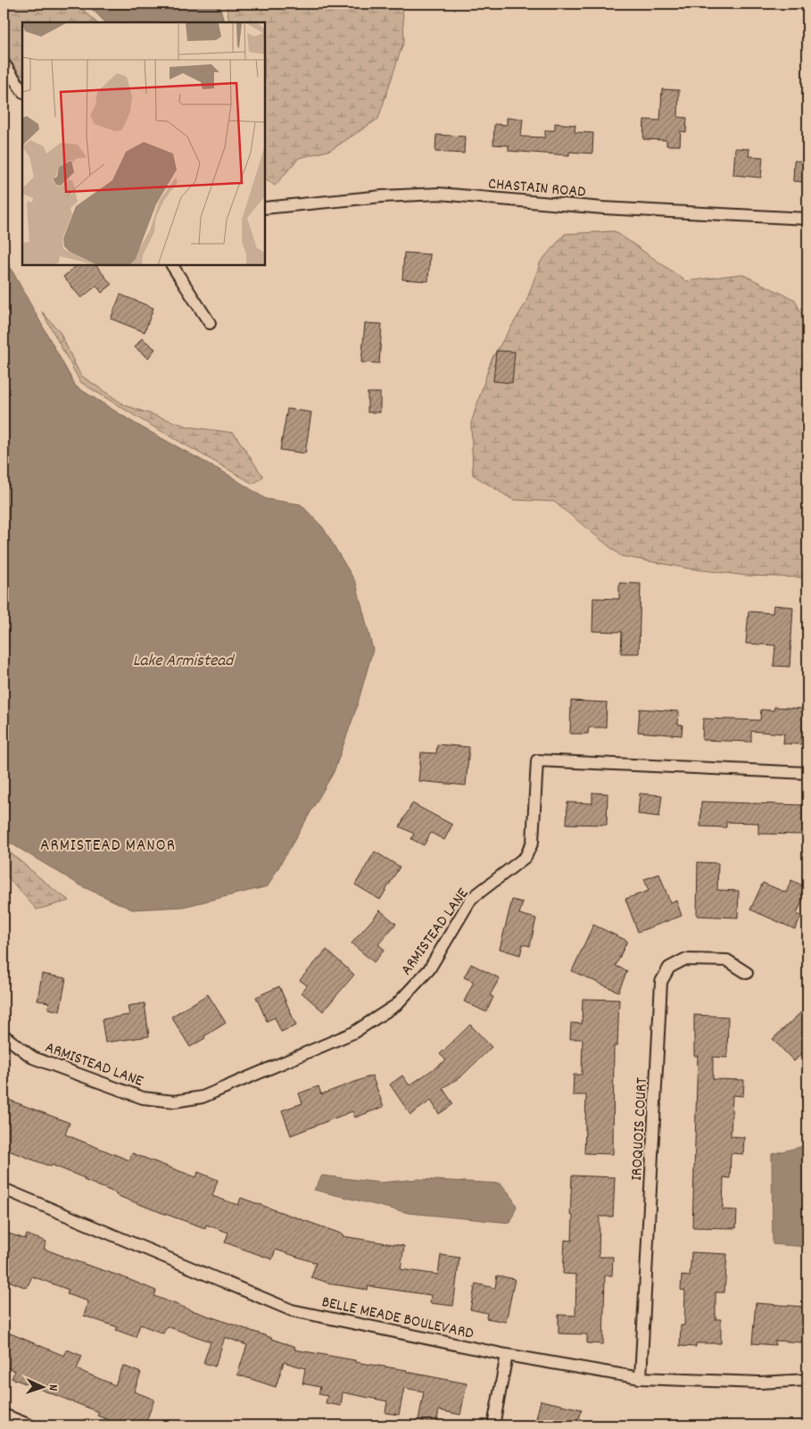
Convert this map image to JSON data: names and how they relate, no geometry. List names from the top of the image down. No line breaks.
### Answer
{"streets":{"street":["CHASTAIN ROAD","ARMISTEAD LANE","IROQUOIS COURT","BELLE MEADE BOULEVARD"]},"crossings":[["IROQUOIS COURT","BELLE MEADE BOULEVARD"]],"districts":["ARMISTEAD MANOR"],"water":["Lake Armistead"],"north":"right"}
